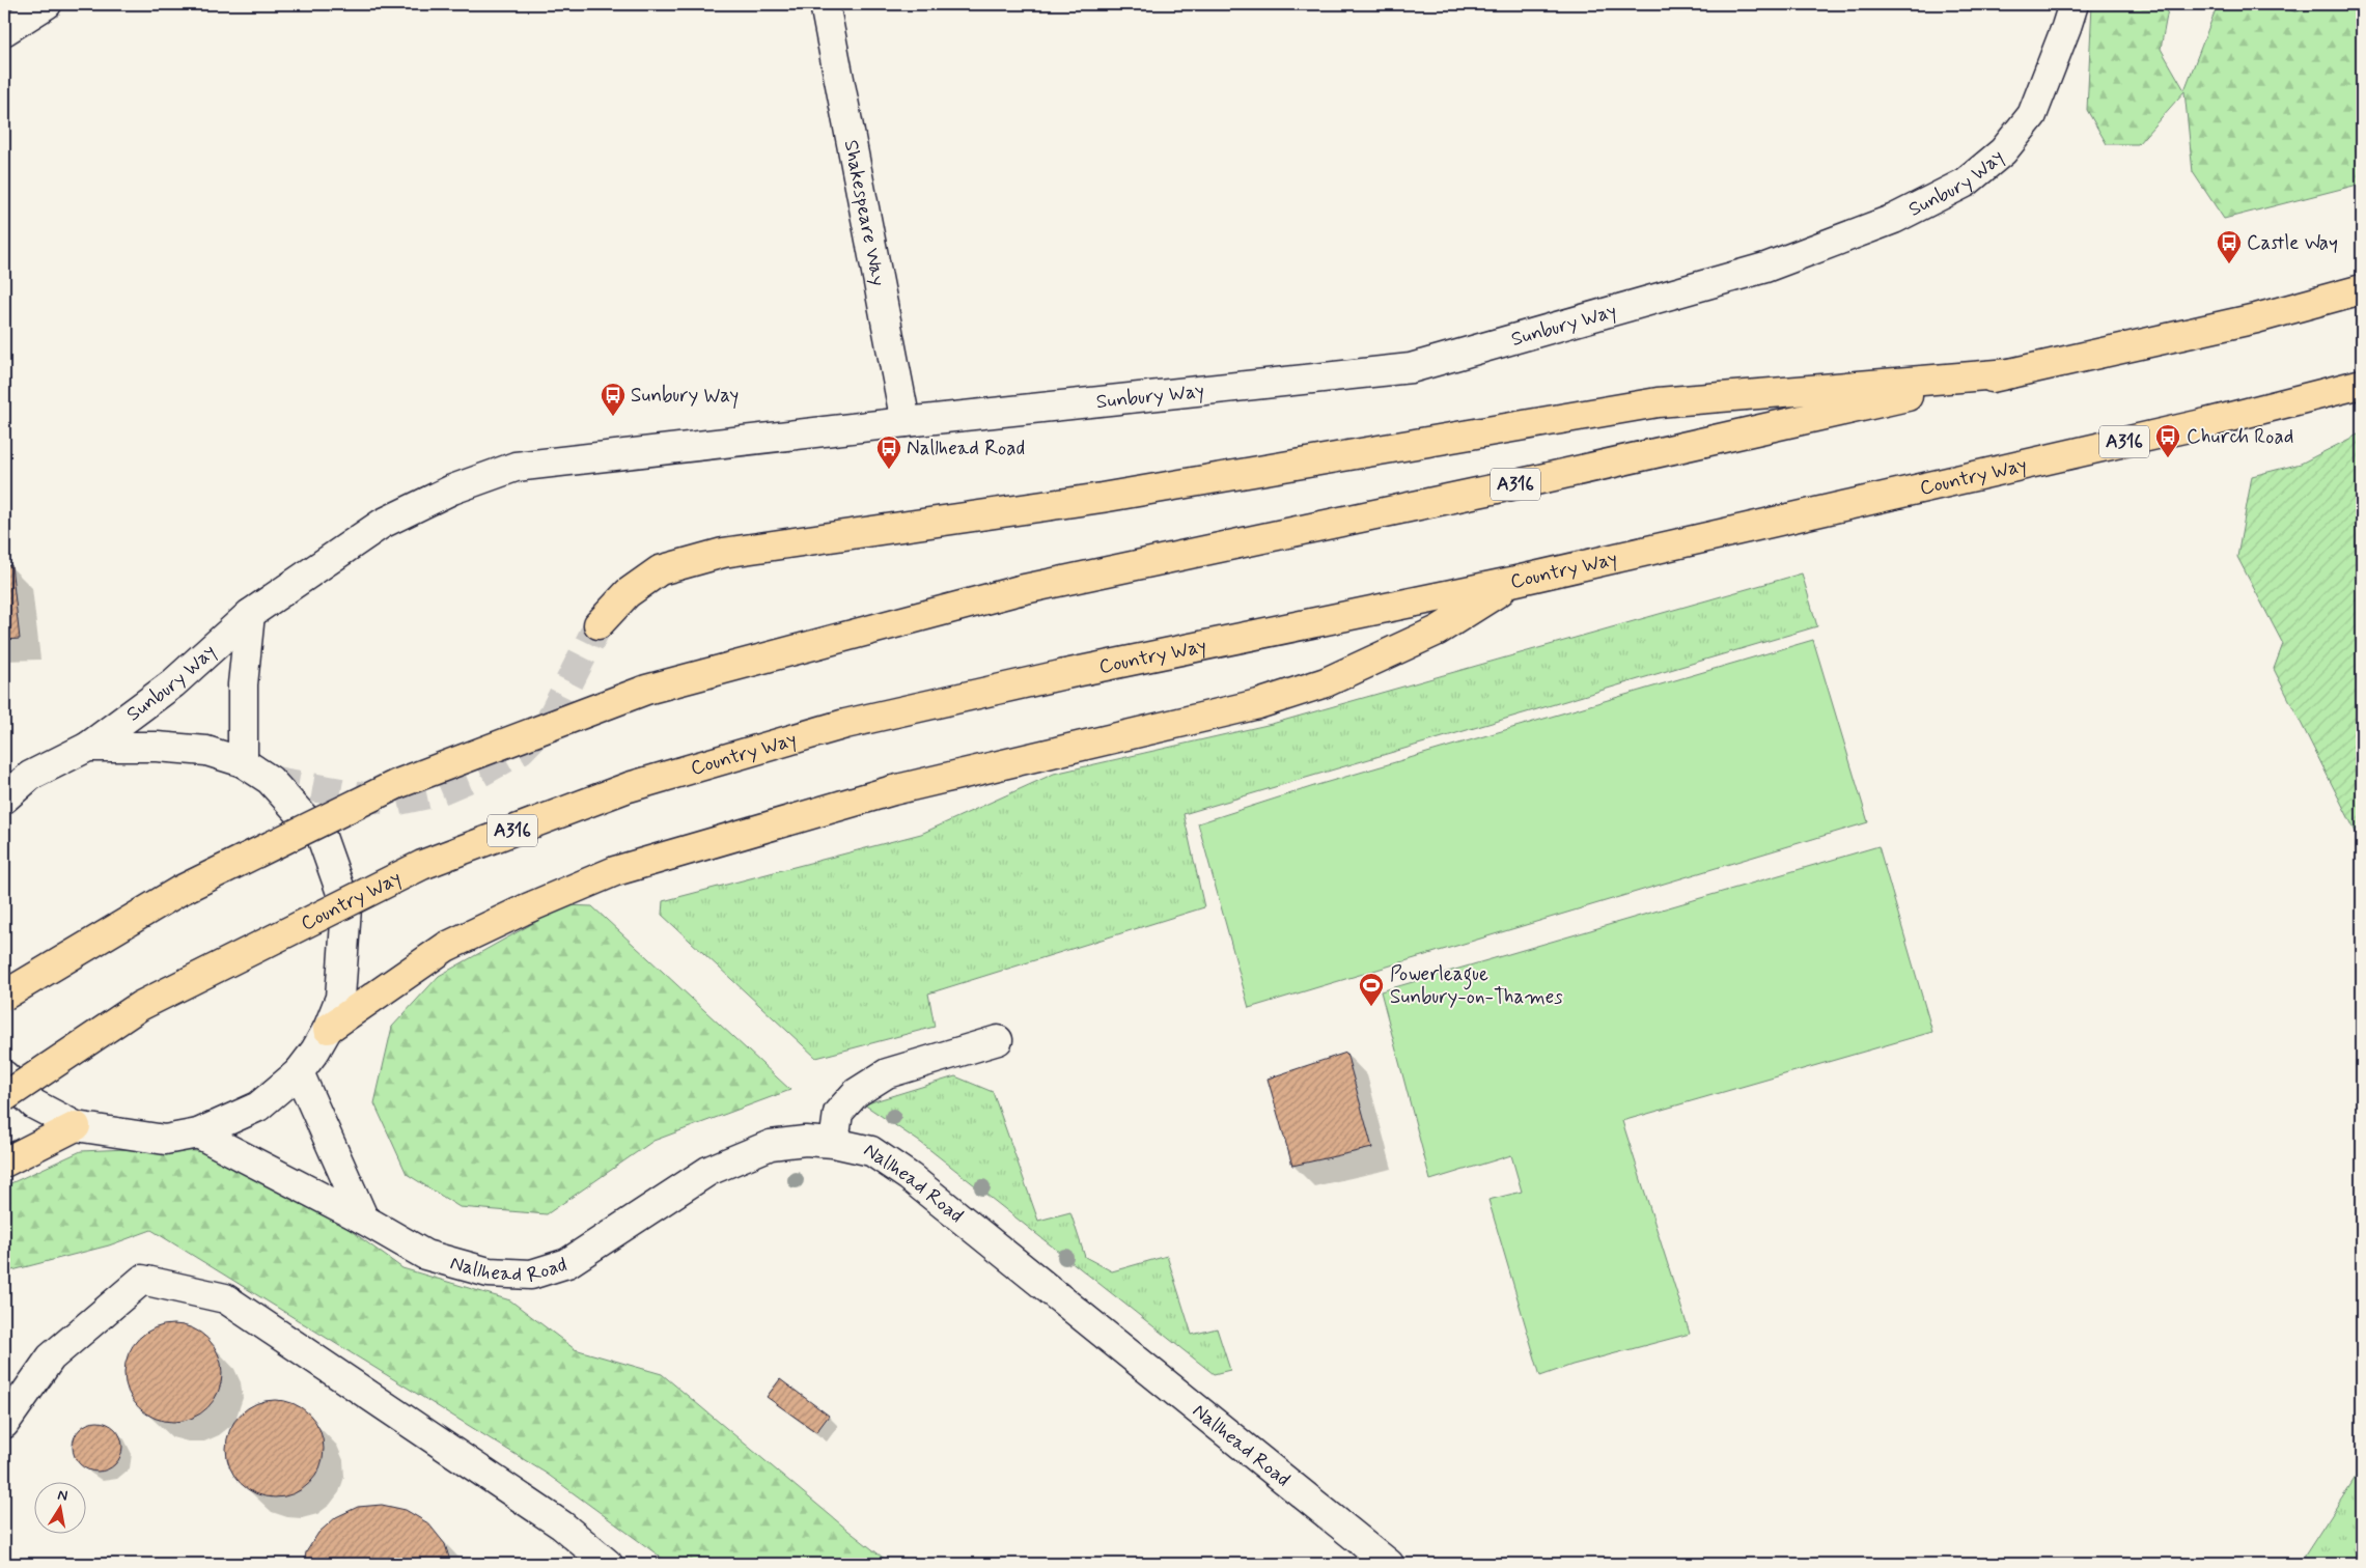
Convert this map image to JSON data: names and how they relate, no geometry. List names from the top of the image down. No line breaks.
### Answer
{"streets":{"highway":["A316","Country Way"],"street":["Sunbury Way","Shakespeare Way","Nallhead Road"]},"crossings":[["Sunbury Way","Shakespeare Way"]],"places":{"bus stop":["Castle Way","Sunbury Way","Church Road","Nallhead Road"],"sports":["Powerleague Sunbury-on-Thames"]},"north":"top"}
